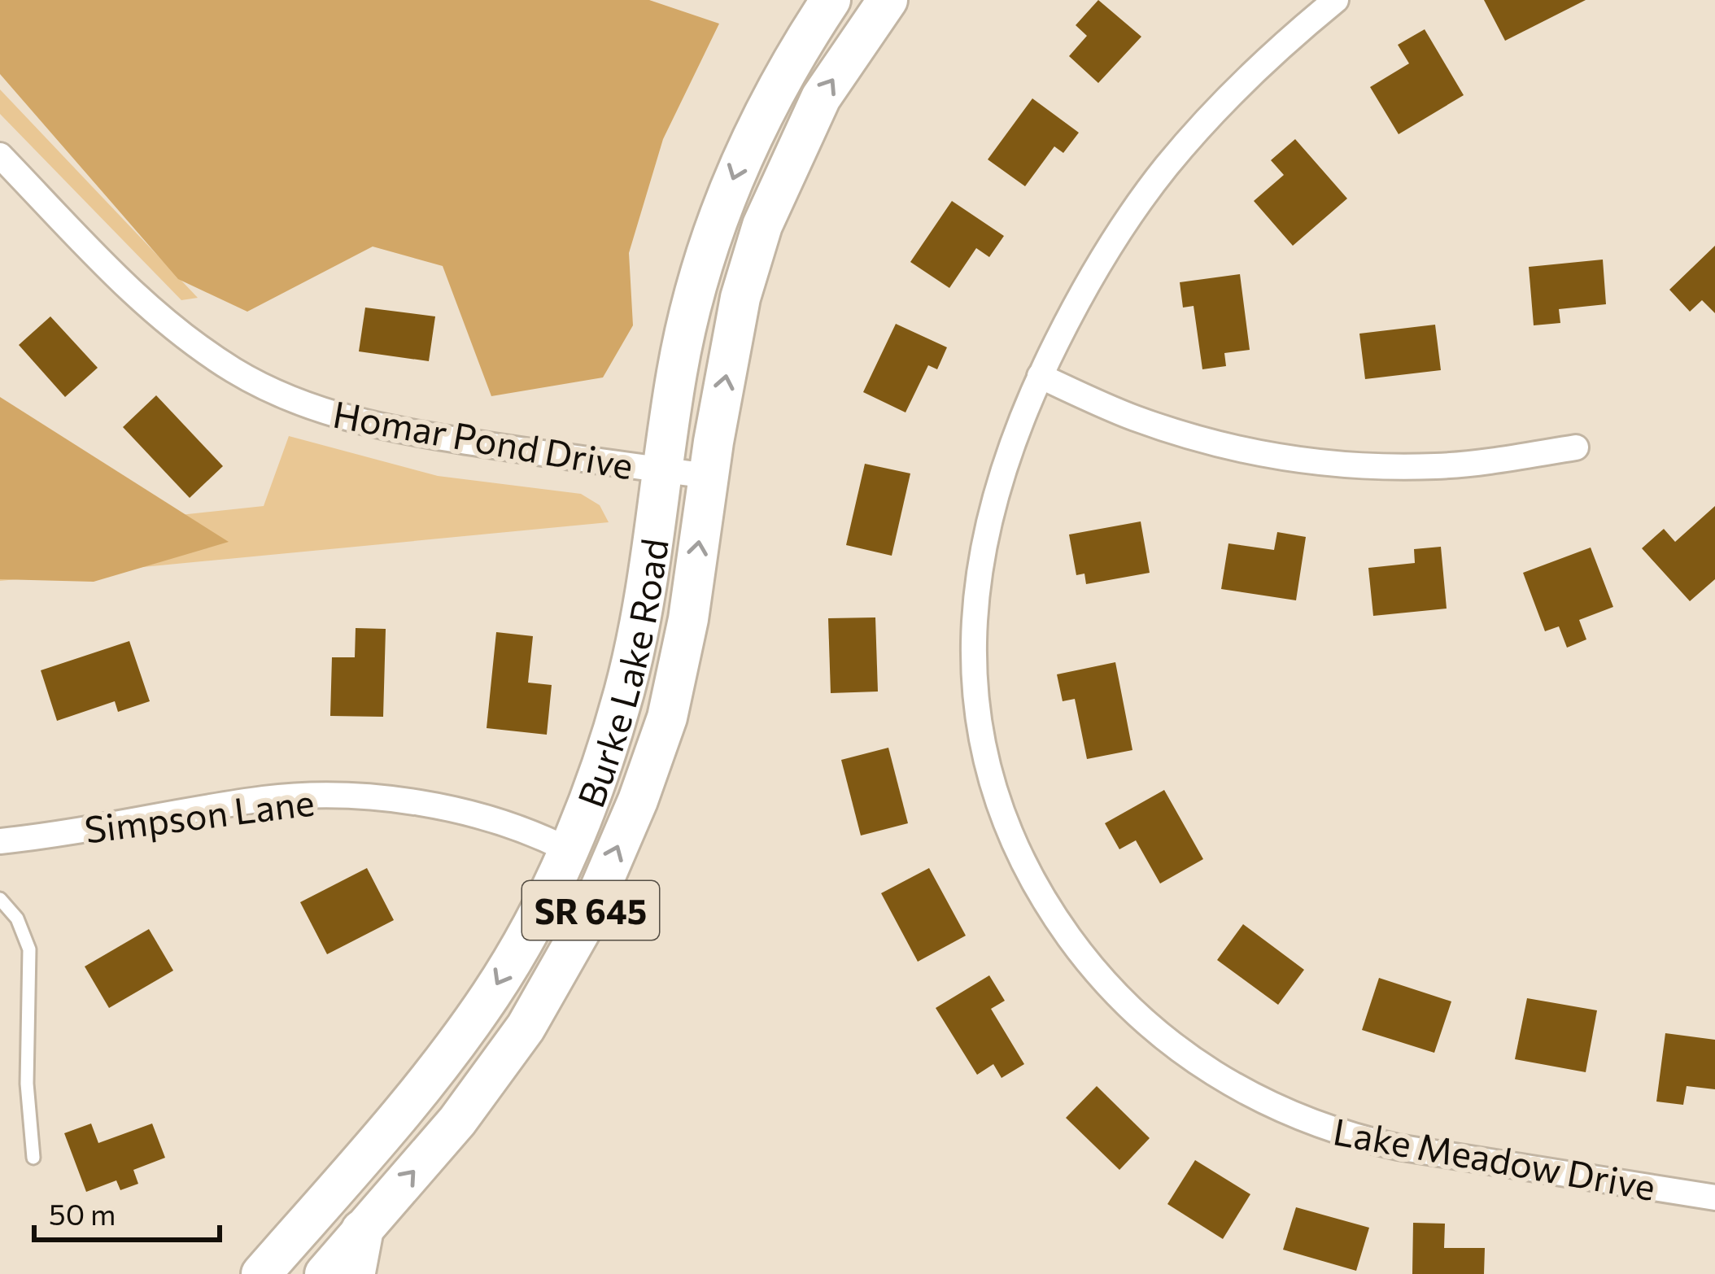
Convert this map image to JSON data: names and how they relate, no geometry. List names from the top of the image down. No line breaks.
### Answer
{"streets":{"main road":["Burke Lake Road","SR 645"],"street":["Homar Pond Drive","Simpson Lane","Lake Meadow Drive"]},"crossings":[["Homar Pond Drive","Burke Lake Road"],["Burke Lake Road","Simpson Lane"]],"scale_bar":"50 m"}
